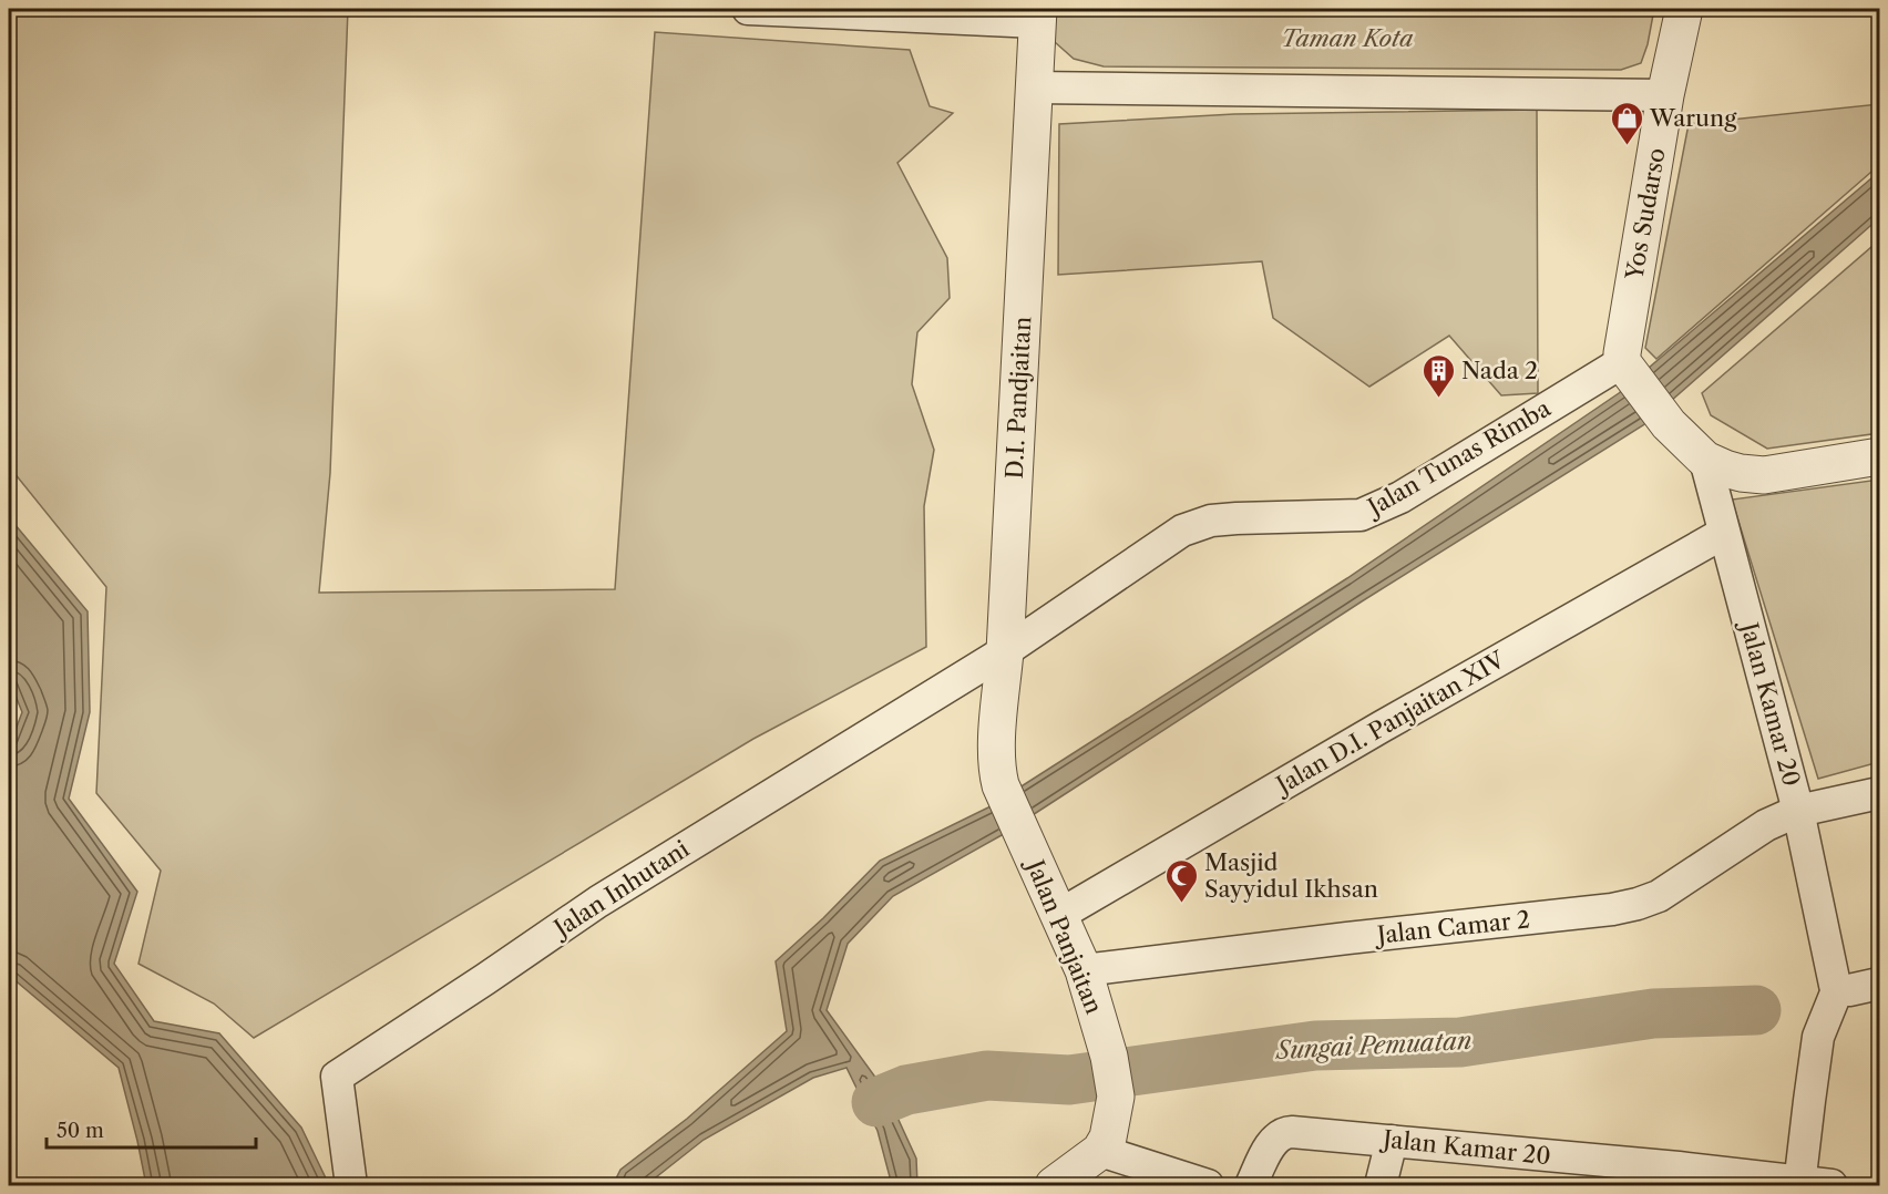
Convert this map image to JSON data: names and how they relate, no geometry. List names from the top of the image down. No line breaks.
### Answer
{"streets":{"street":["Yos Sudarso","D.I. Pandjaitan","Jalan Tunas Rimba","Jalan Kamar 20","Jalan D.I. Panjaitan XIV","Jalan Inhutani","Jalan Camar 2","Jalan Panjaitan"]},"crossings":[["Yos Sudarso","Jalan Tunas Rimba"],["D.I. Pandjaitan","Jalan Tunas Rimba"],["D.I. Pandjaitan","Jalan Inhutani"],["D.I. Pandjaitan","Jalan Panjaitan"],["Jalan Tunas Rimba","Jalan Inhutani"],["Jalan Kamar 20","Jalan D.I. Panjaitan XIV"],["Jalan Kamar 20","Jalan Camar 2"],["Jalan D.I. Panjaitan XIV","Jalan Panjaitan"],["Jalan Camar 2","Jalan Panjaitan"]],"water":["Sungai Pemuatan"],"parks":["Taman Kota"],"places":{"shop":["Warung"],"building":["Nada 2"],"mosque":["Masjid Sayyidul Ikhsan"]},"scale_bar":"50 m"}
